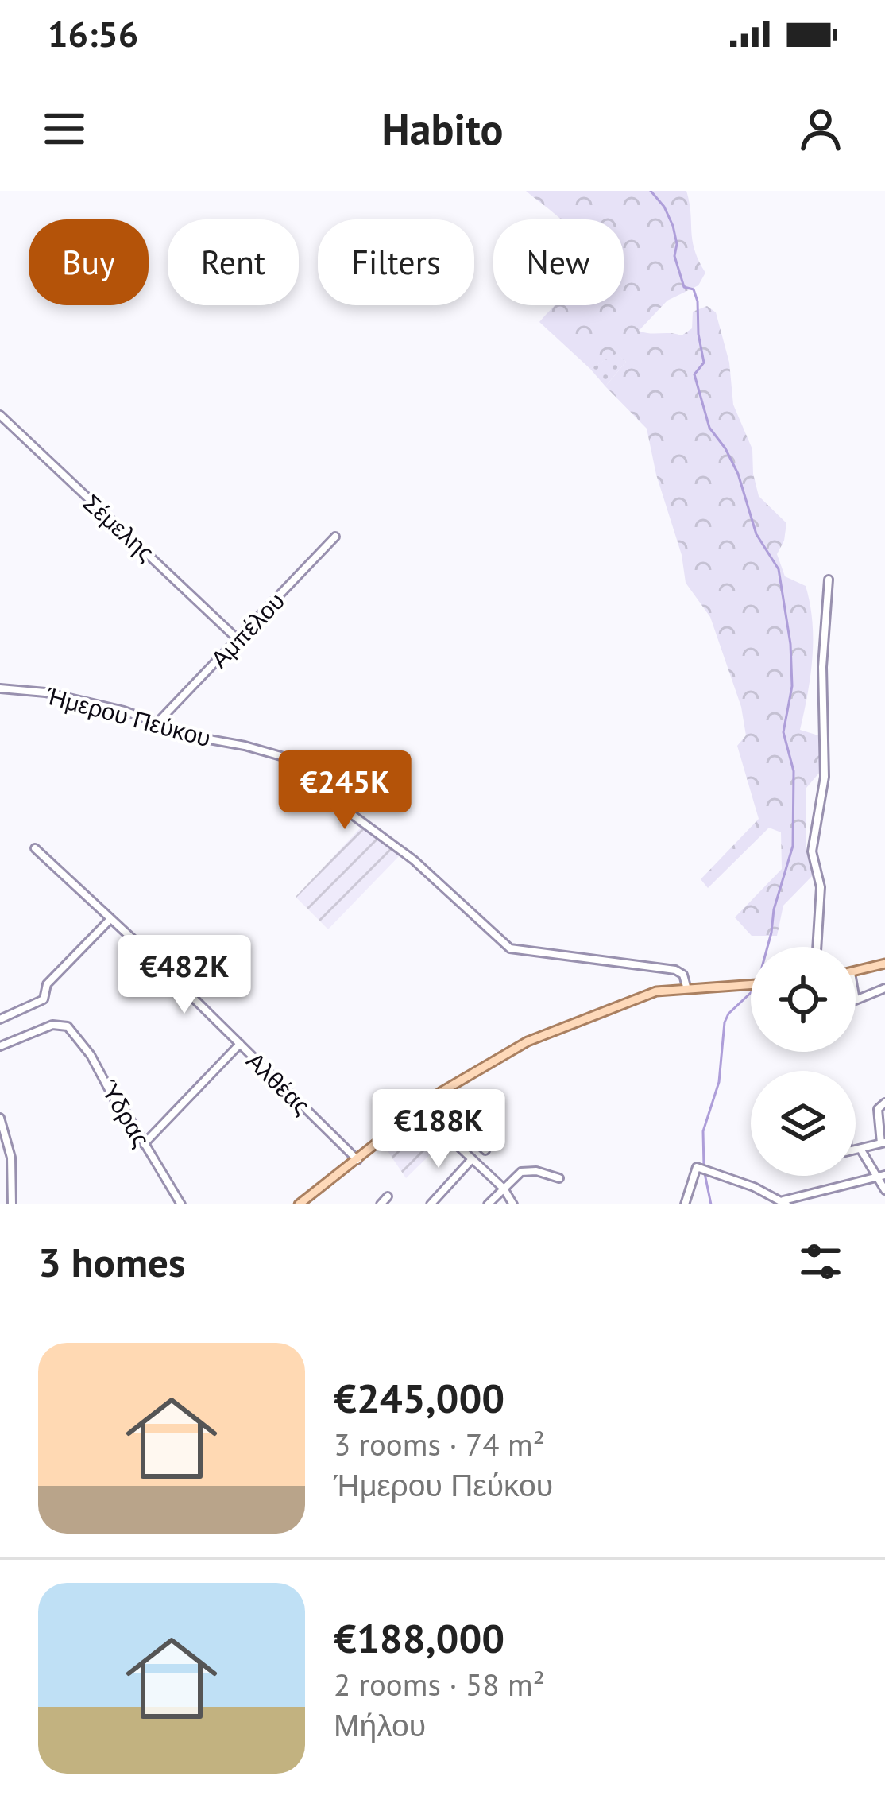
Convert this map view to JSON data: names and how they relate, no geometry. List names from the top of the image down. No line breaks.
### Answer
{"streets":{"street":["Σέμελης","Αμπέλου","Ήμερου Πεύκου","Αλθέας","Ύδρας"]},"crossings":[["Σέμελης","Αμπέλου"],["Αμπέλου","Ήμερου Πεύκου"]],"page":{"status":"16:56","header":"Habito","chip":["Buy","Rent","Filters","New"],"price":["€245K","€482K","€188K"],"heading":"3 homes","list":[{"name":"€245,000","note":"3 rooms · 74 m² · Ήμερου Πεύκου"},{"name":"€188,000","note":"2 rooms · 58 m² · Μήλου"}]}}
